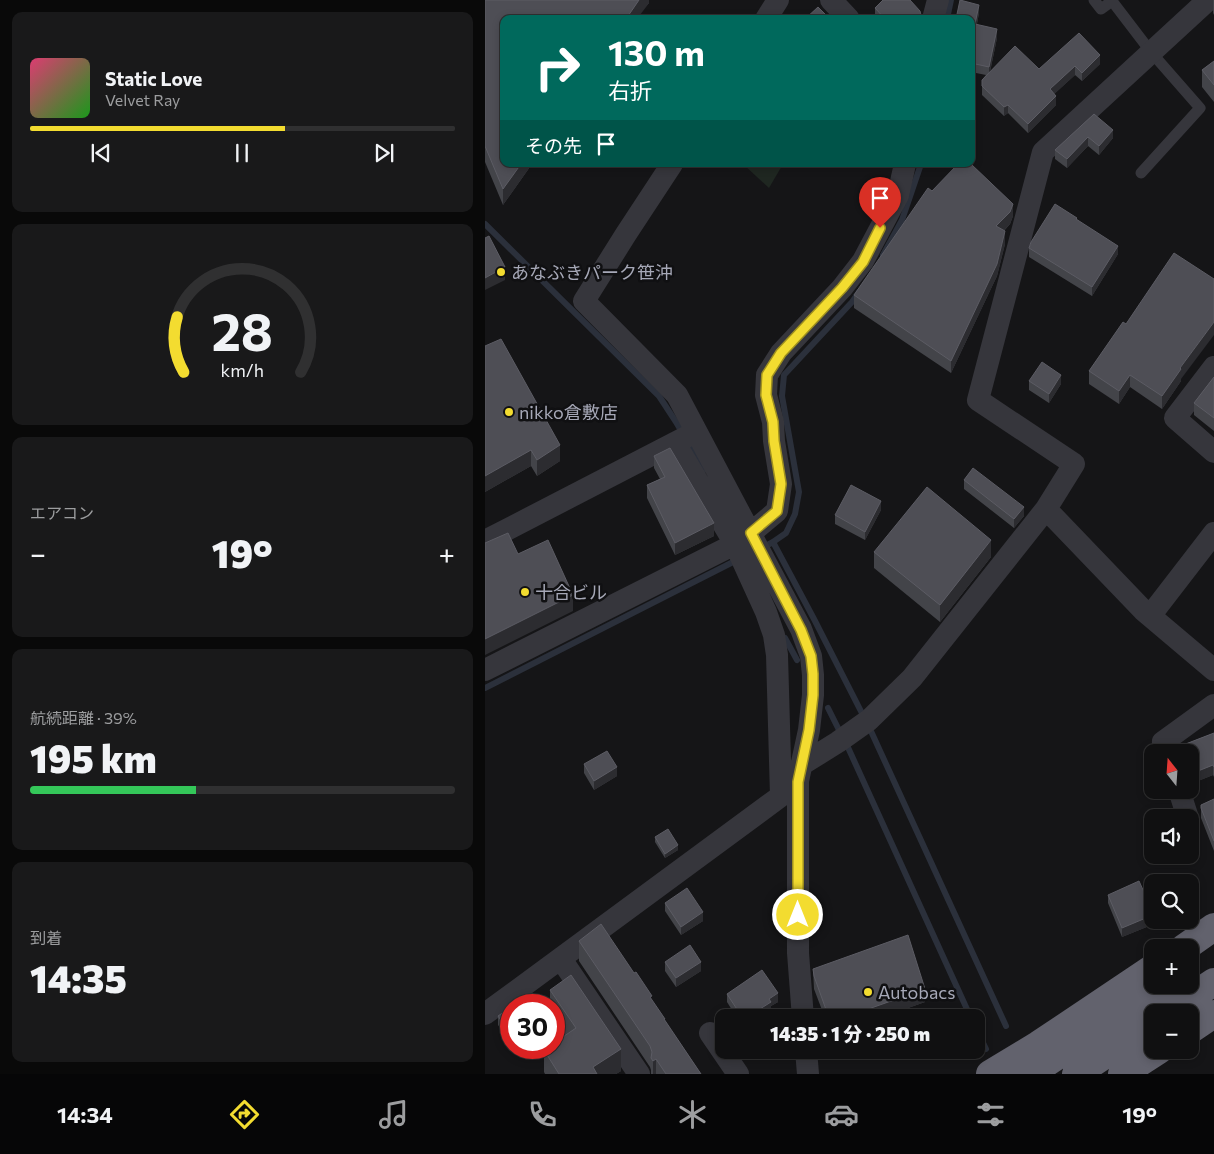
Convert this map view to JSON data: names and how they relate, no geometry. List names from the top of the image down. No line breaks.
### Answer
{"places":["あなぶきパーク笹沖","nikko倉敷店","十合ビル","Autobacs"],"north":"top","page":{"turn":["130 m","右折"],"song":["Static Love","Velvet Ray"],"then":"その先","tile":["エアコン",["航続距離 · 39%","195 km"],["到着","14:35"]],"heat":["−","19°","+"],"map_buttons":["+","−"],"limit":"30","trip":"14:35 · 1 分 · 250 m","tabs":["14:34","19°"],"gauge":["28","km/h"]}}
